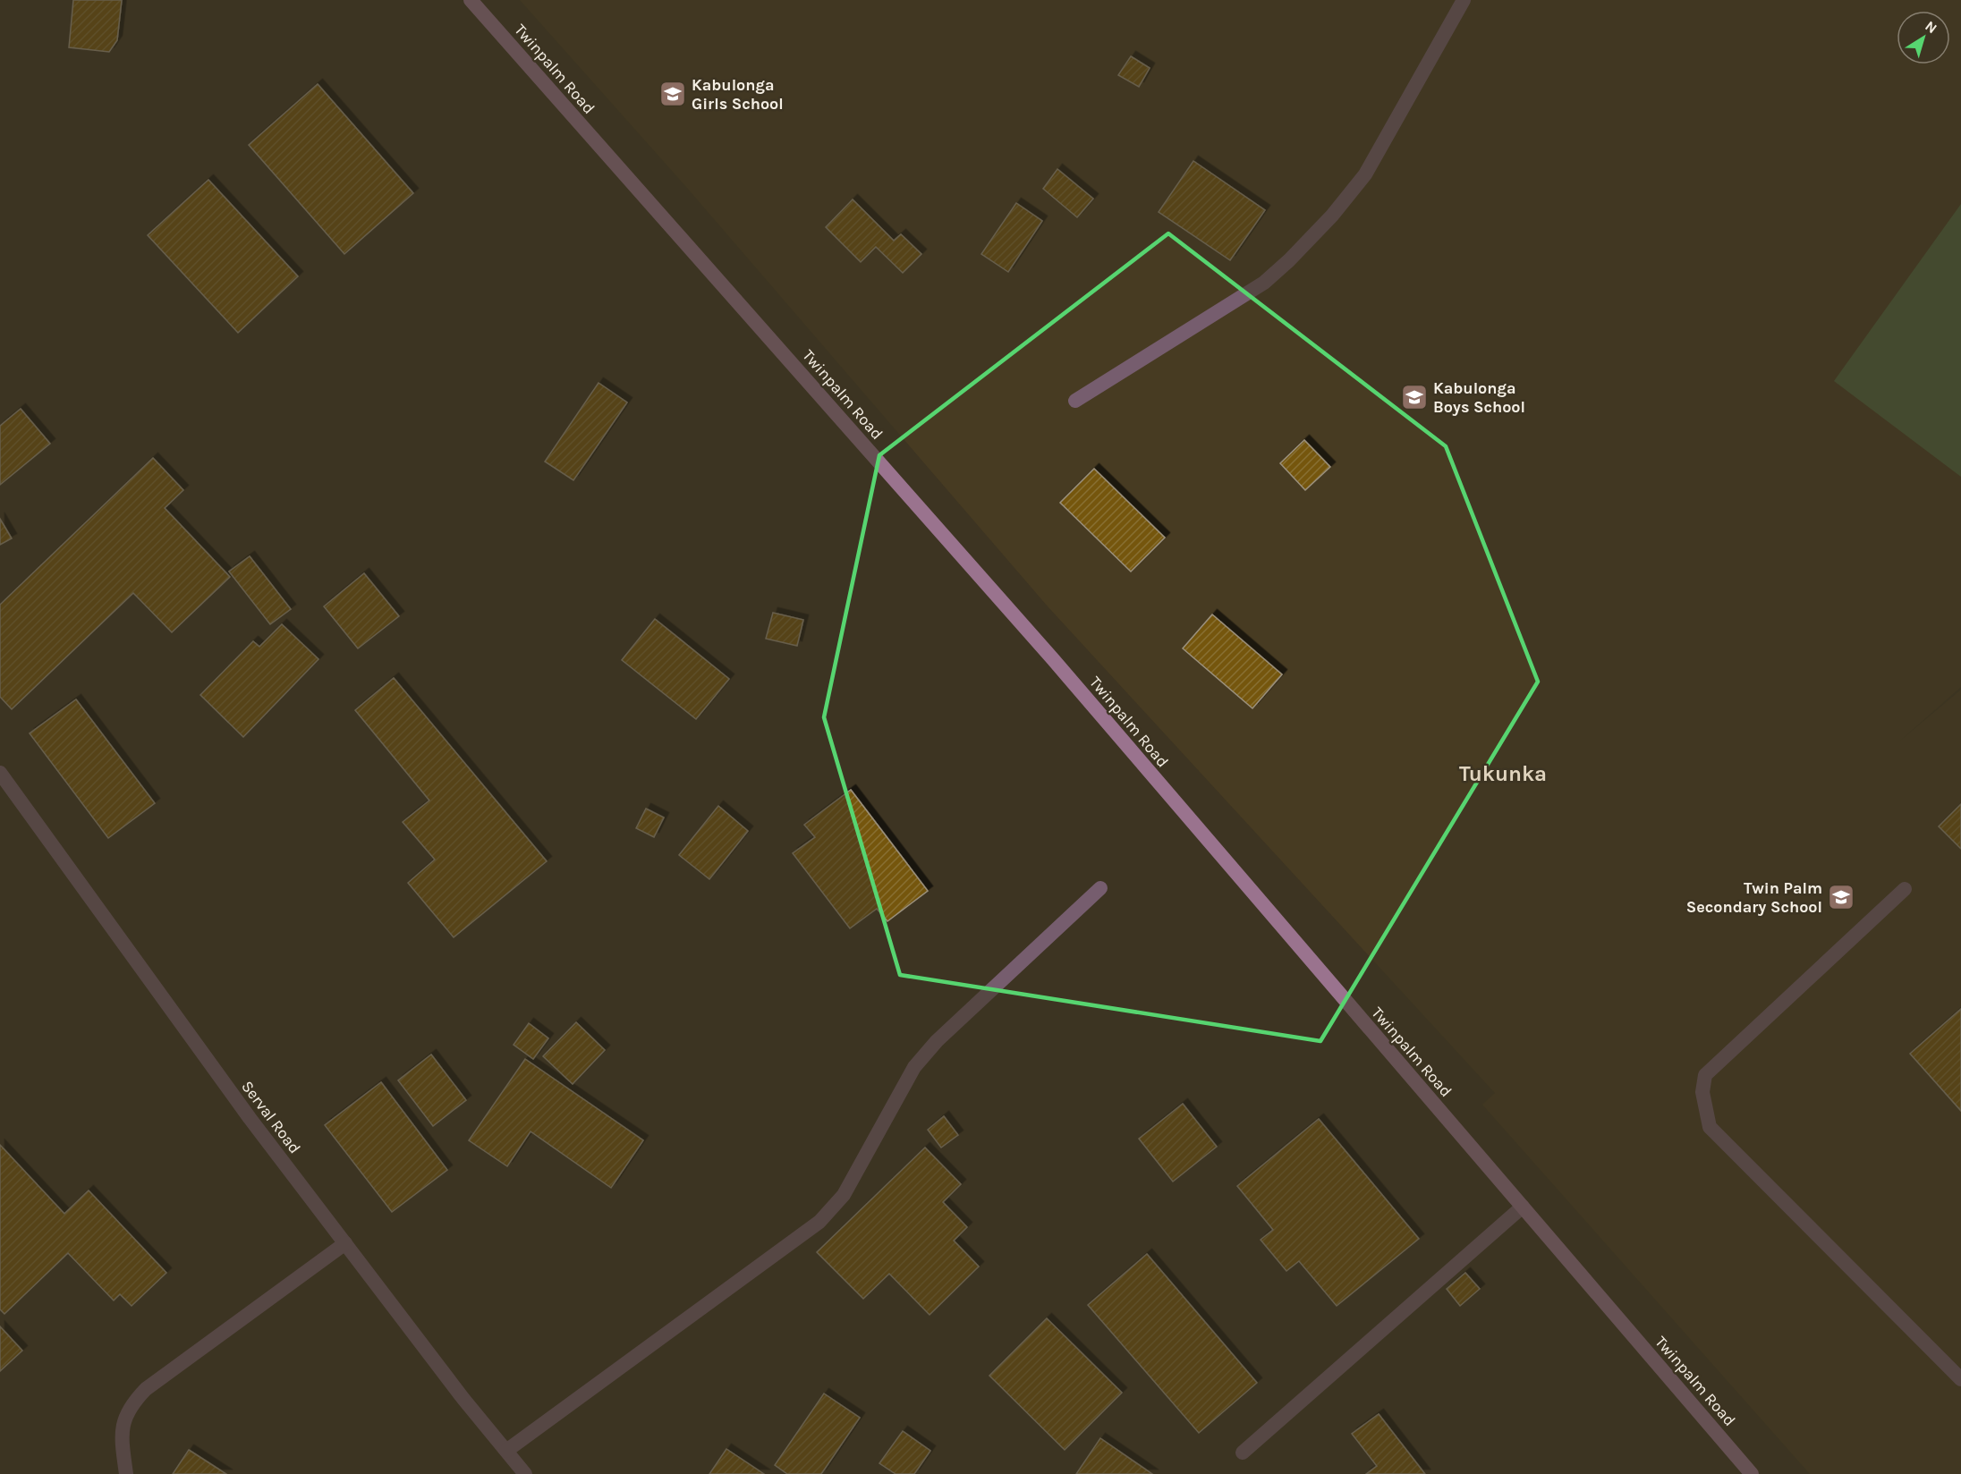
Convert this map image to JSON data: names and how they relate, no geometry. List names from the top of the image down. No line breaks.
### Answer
{"streets":{"main road":["Twinpalm Road"],"street":["Serval Road"]},"districts":["Tukunka"],"places":{"school or university":["Kabulonga Girls School","Kabulonga Boys School","Twin Palm Secondary School"]},"north":"top right"}
